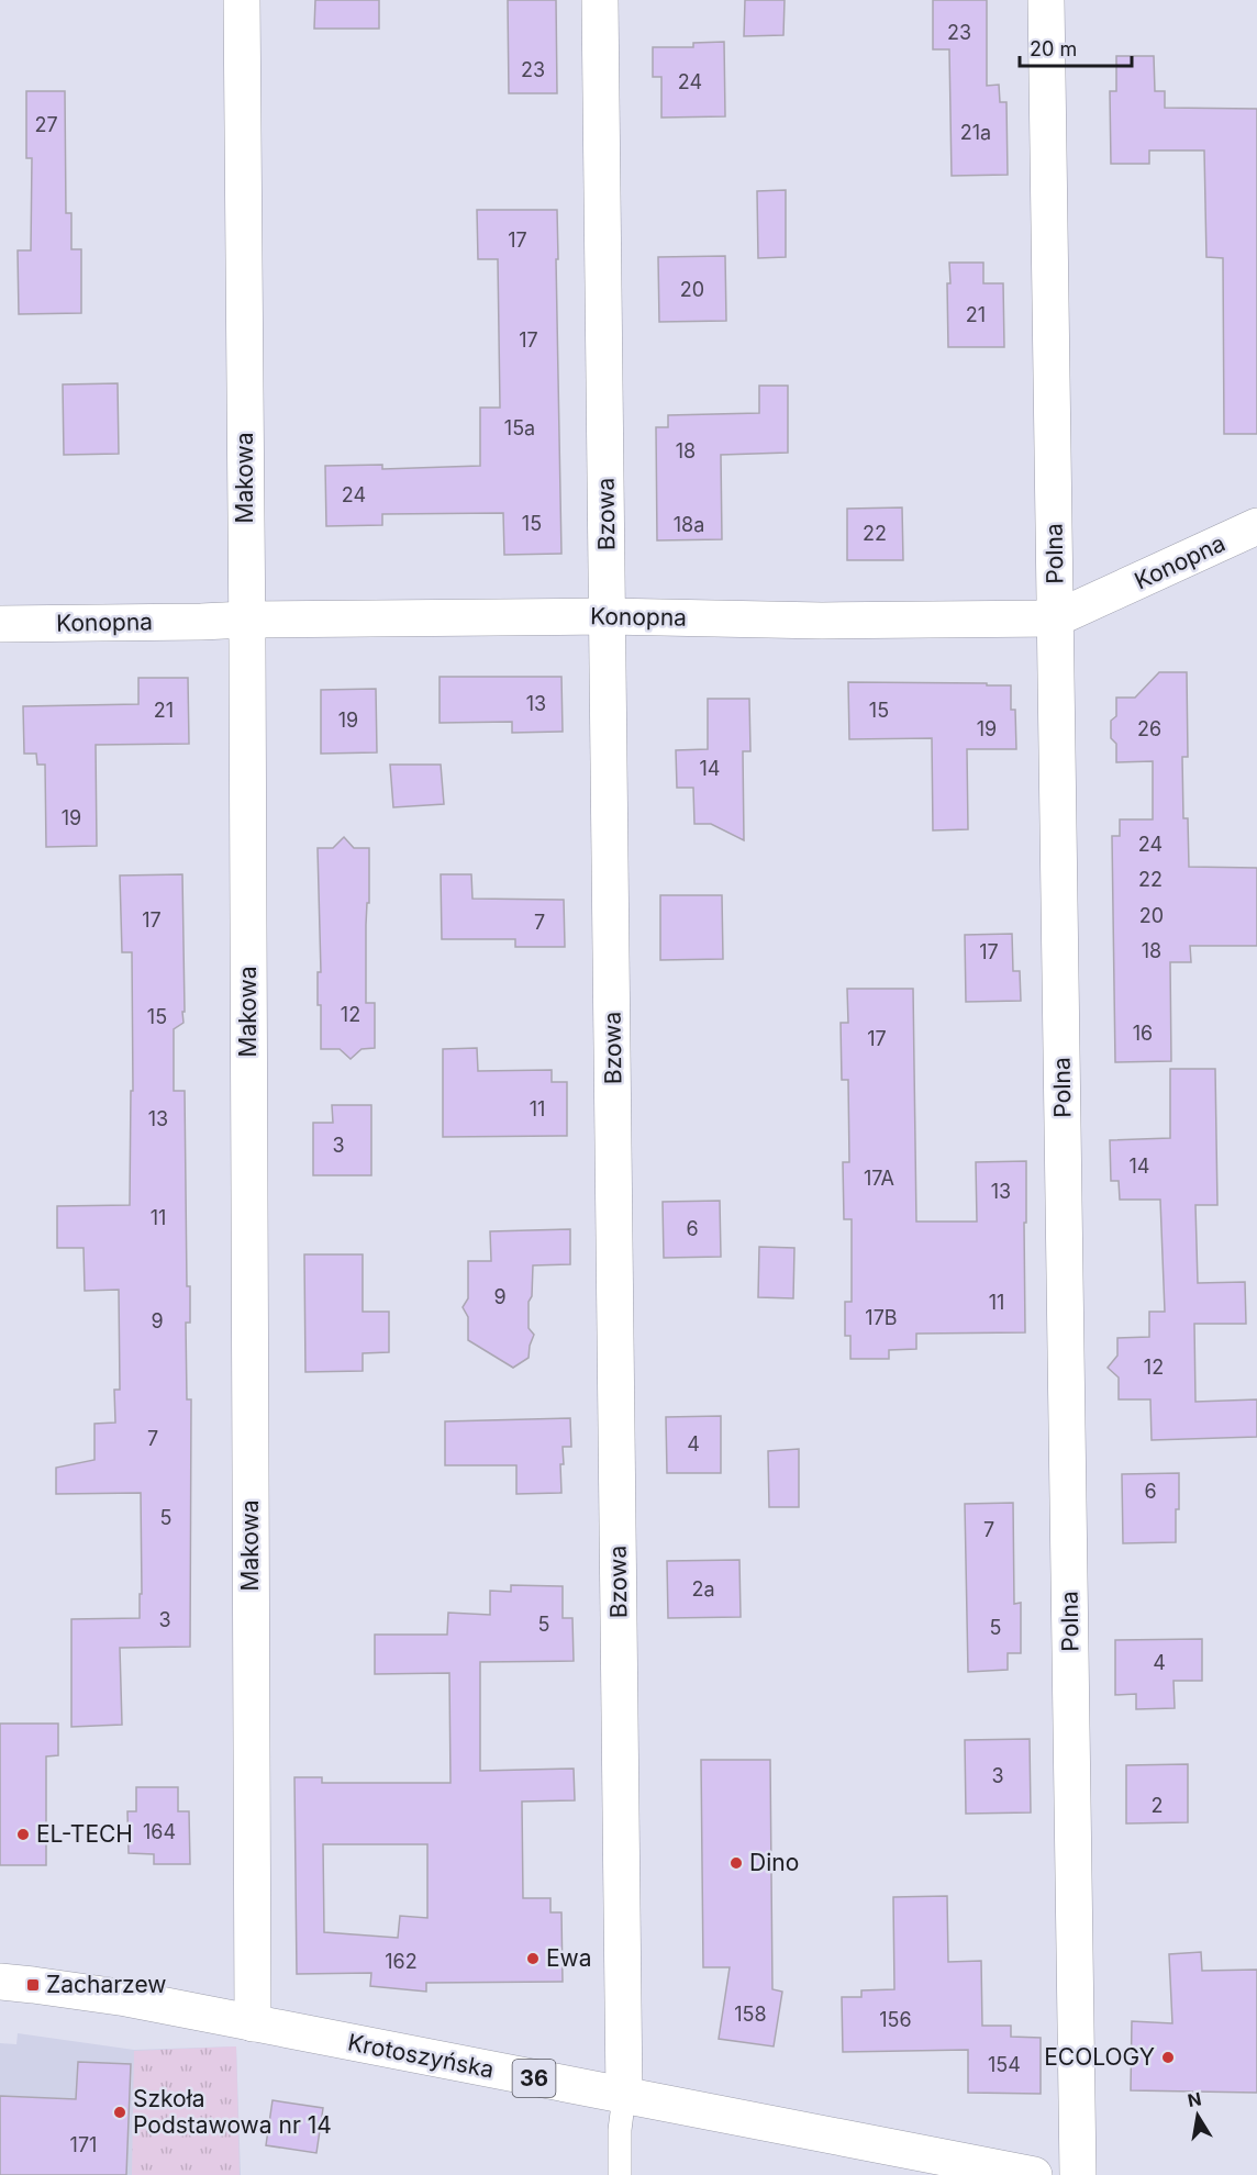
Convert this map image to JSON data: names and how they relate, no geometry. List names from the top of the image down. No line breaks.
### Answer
{"streets":{"street":["Makowa","Bzowa","Polna","Konopna","Krotoszyńska","36"]},"crossings":[["Makowa","Konopna"],["Makowa","Krotoszyńska"],["Bzowa","Konopna"],["Bzowa","Krotoszyńska"],["Polna","Konopna"]],"places":{"other":["EL-TECH","Dino","Ewa","ECOLOGY","Szkoła Podstawowa nr 14"],"transit":["Zacharzew"]},"house_numbers":["23","23","24","27","21a","17","20","21","17","15a","18","24","15","18a","22","13","21","15","19","19","26","14","19","24","22","20","17","7","18","17","12","15","16","17","11","13","3","14","17A","13","11","6","9","11","17B","9","12","7","4","6","5","7","2a","3","5","5","4","3","2","164","162","158","156","154","171"],"scale_bar":"20 m","north":"top"}
